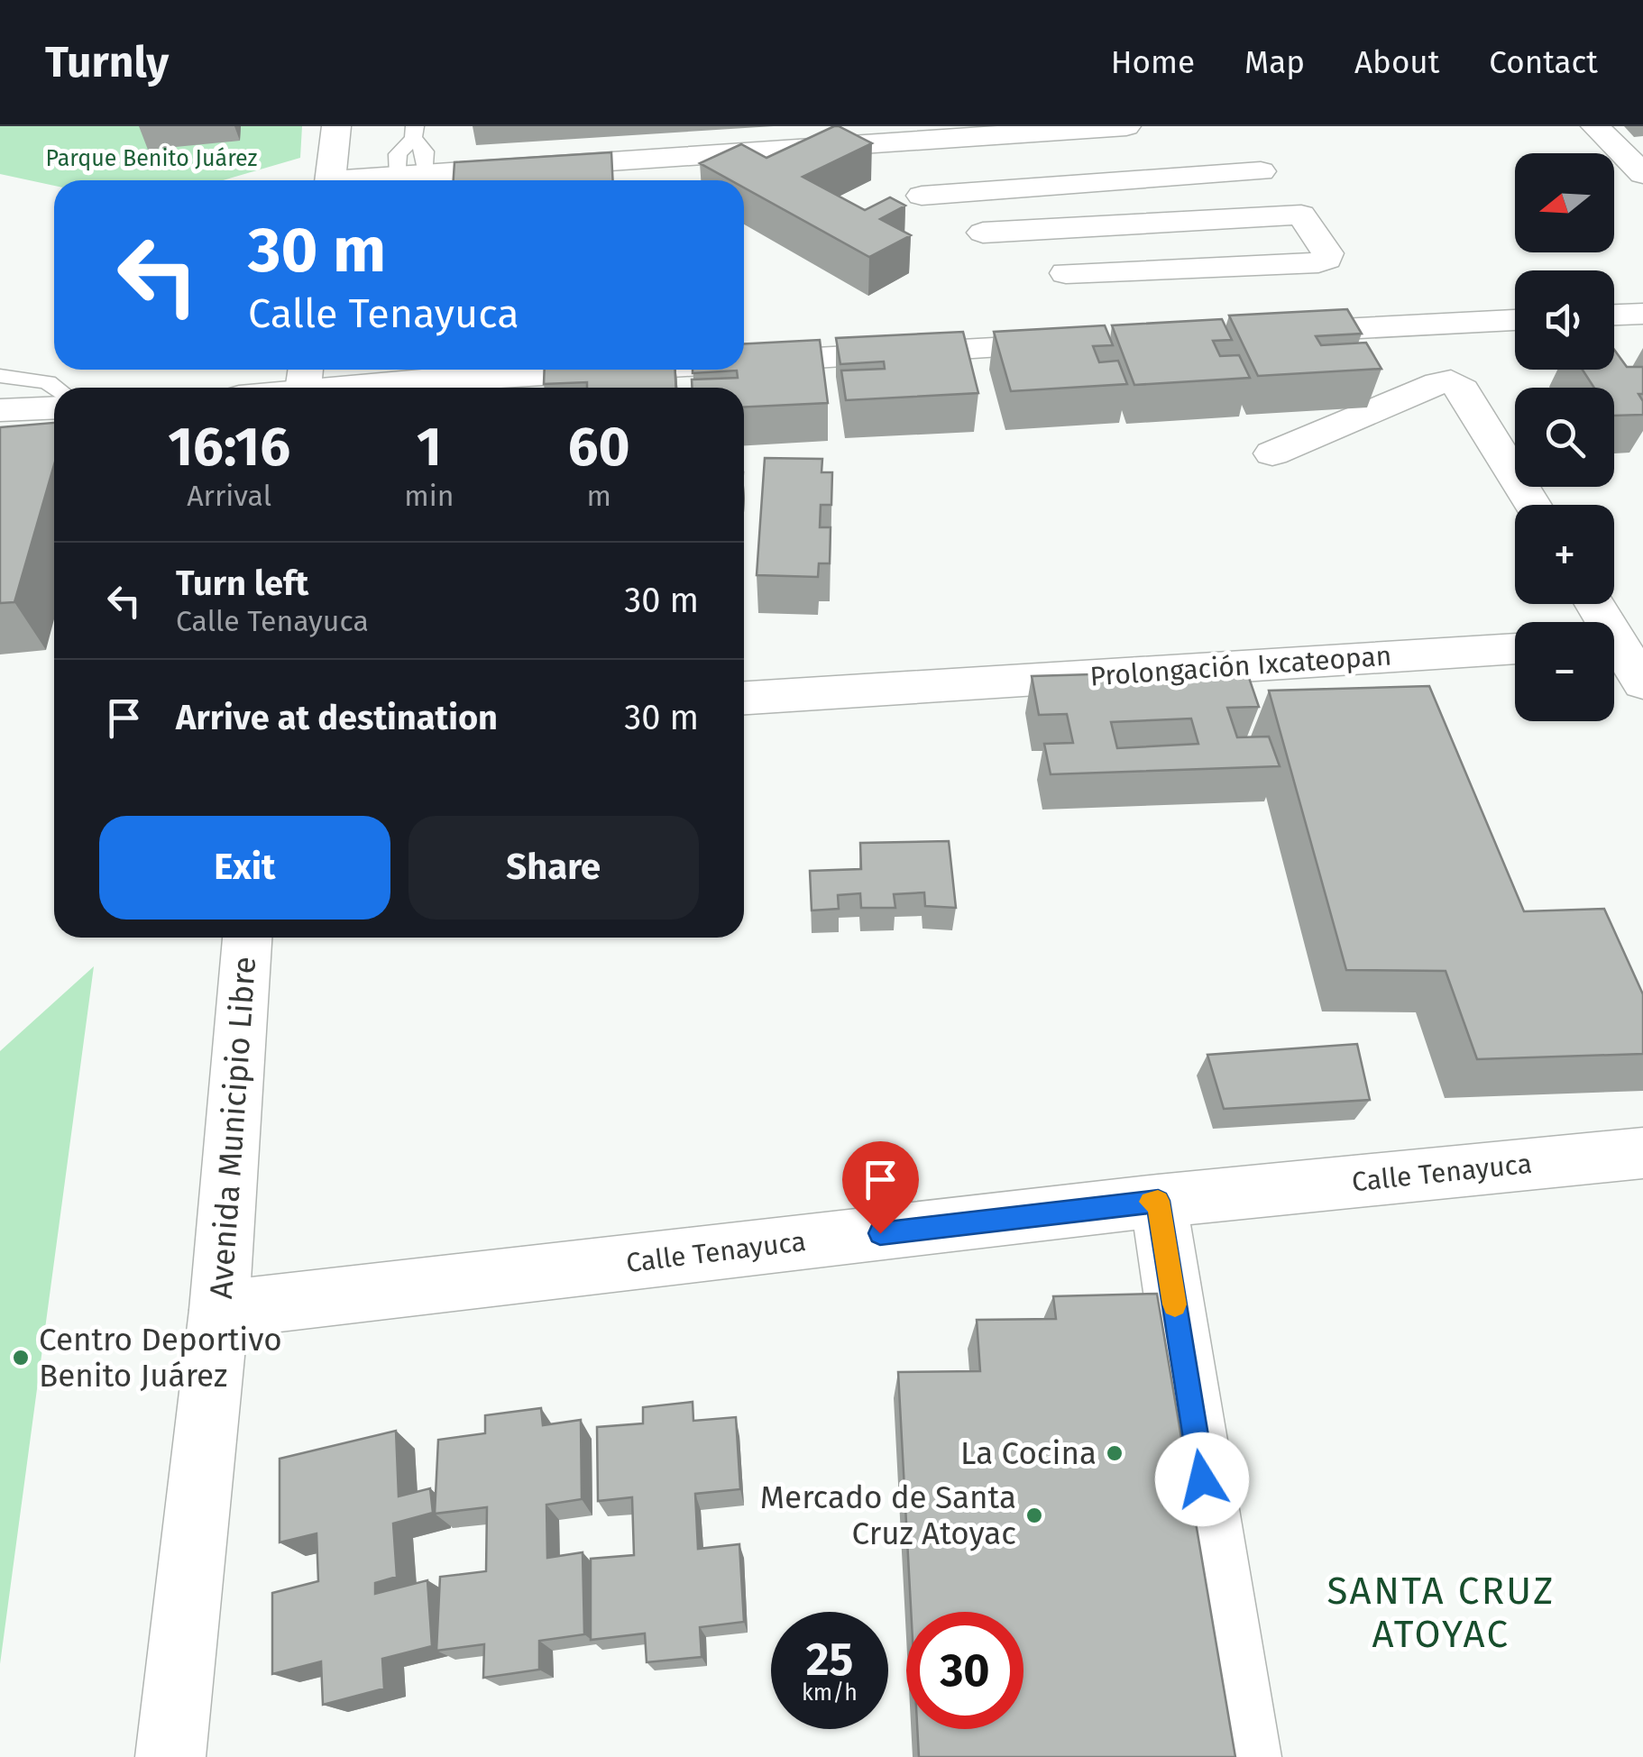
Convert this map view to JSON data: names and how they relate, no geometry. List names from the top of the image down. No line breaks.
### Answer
{"streets":{"street":["Prolongación Ixcateopan","Avenida Municipio Libre","Calle Tenayuca"]},"crossings":[["Avenida Municipio Libre","Calle Tenayuca"]],"districts":["SANTA CRUZ ATOYAC"],"parks":["Parque Benito Juárez"],"places":["Centro Deportivo Benito Juárez","La Cocina","Mercado de Santa Cruz Atoyac"],"north":"left","page":{"header":"Turnly","nav":["Home","Map","About","Contact"],"map_buttons":["+","−"],"turn":["30 m","Calle Tenayuca"],"eta":["16:16","Arrival","1","min","60","m"],"list":[{"name":"Turn left","note":"Calle Tenayuca","value":"30 m"},{"name":"Arrive at destination","value":"30 m"}],"buttons":["Exit","Share"],"speed":"25 km/h","limit":"30"}}
